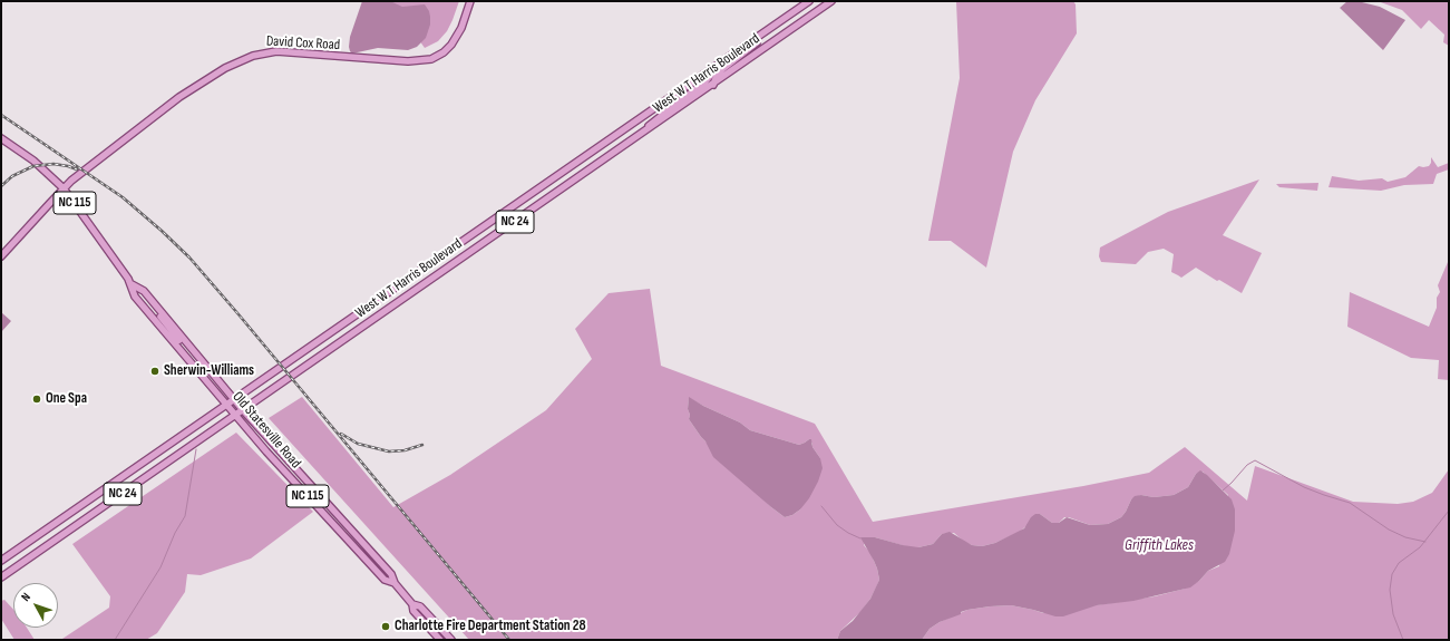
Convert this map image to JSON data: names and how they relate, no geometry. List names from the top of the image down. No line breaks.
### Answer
{"streets":{"main road":["David Cox Road","West W T Harris Boulevard","NC 115","NC 24","Old Statesville Road"]},"crossings":[["David Cox Road","Old Statesville Road"],["West W T Harris Boulevard","Old Statesville Road"]],"water":["Griffith Lakes"],"places":["Sherwin-Williams","One Spa","Charlotte Fire Department Station 28"],"north":"top left"}
